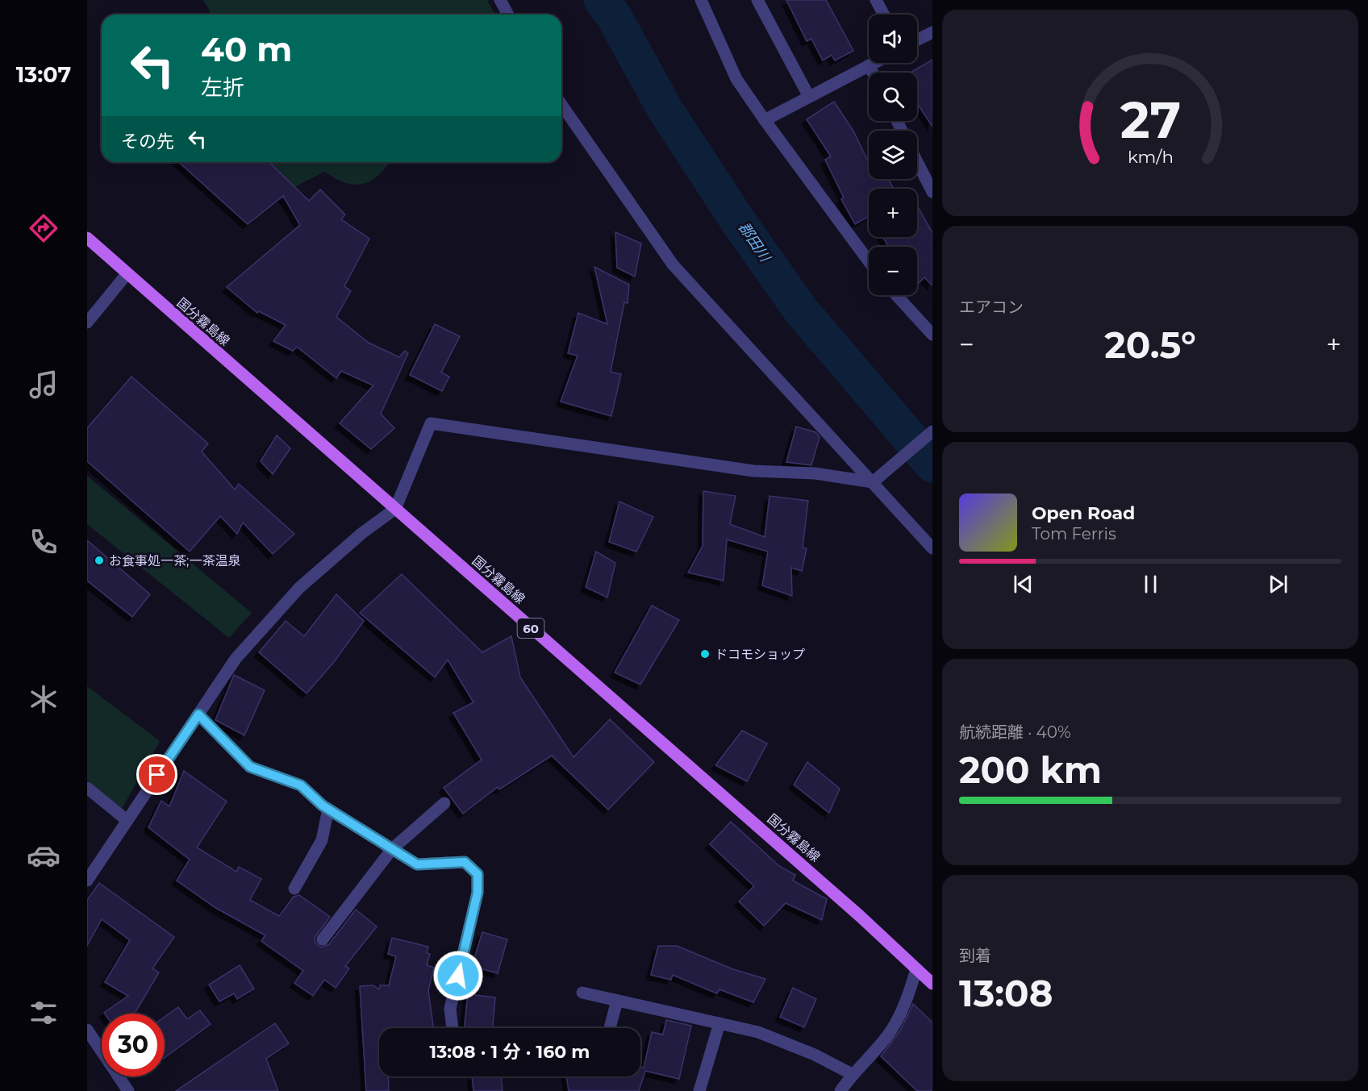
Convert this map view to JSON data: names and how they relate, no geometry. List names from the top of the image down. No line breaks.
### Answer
{"streets":{"main road":["国分霧島線","60"]},"water":["郡田川"],"places":["お食事処一茶;一茶温泉","ドコモショップ"],"page":{"tabs":"13:07","map_buttons":["+","−"],"turn":["40 m","左折"],"then":"その先","tile":["エアコン",["航続距離 · 40%","200 km"],["到着","13:08"]],"heat":["−","20.5°","+"],"song":["Open Road","Tom Ferris"],"limit":"30","trip":"13:08 · 1 分 · 160 m","gauge":["27","km/h"]}}
